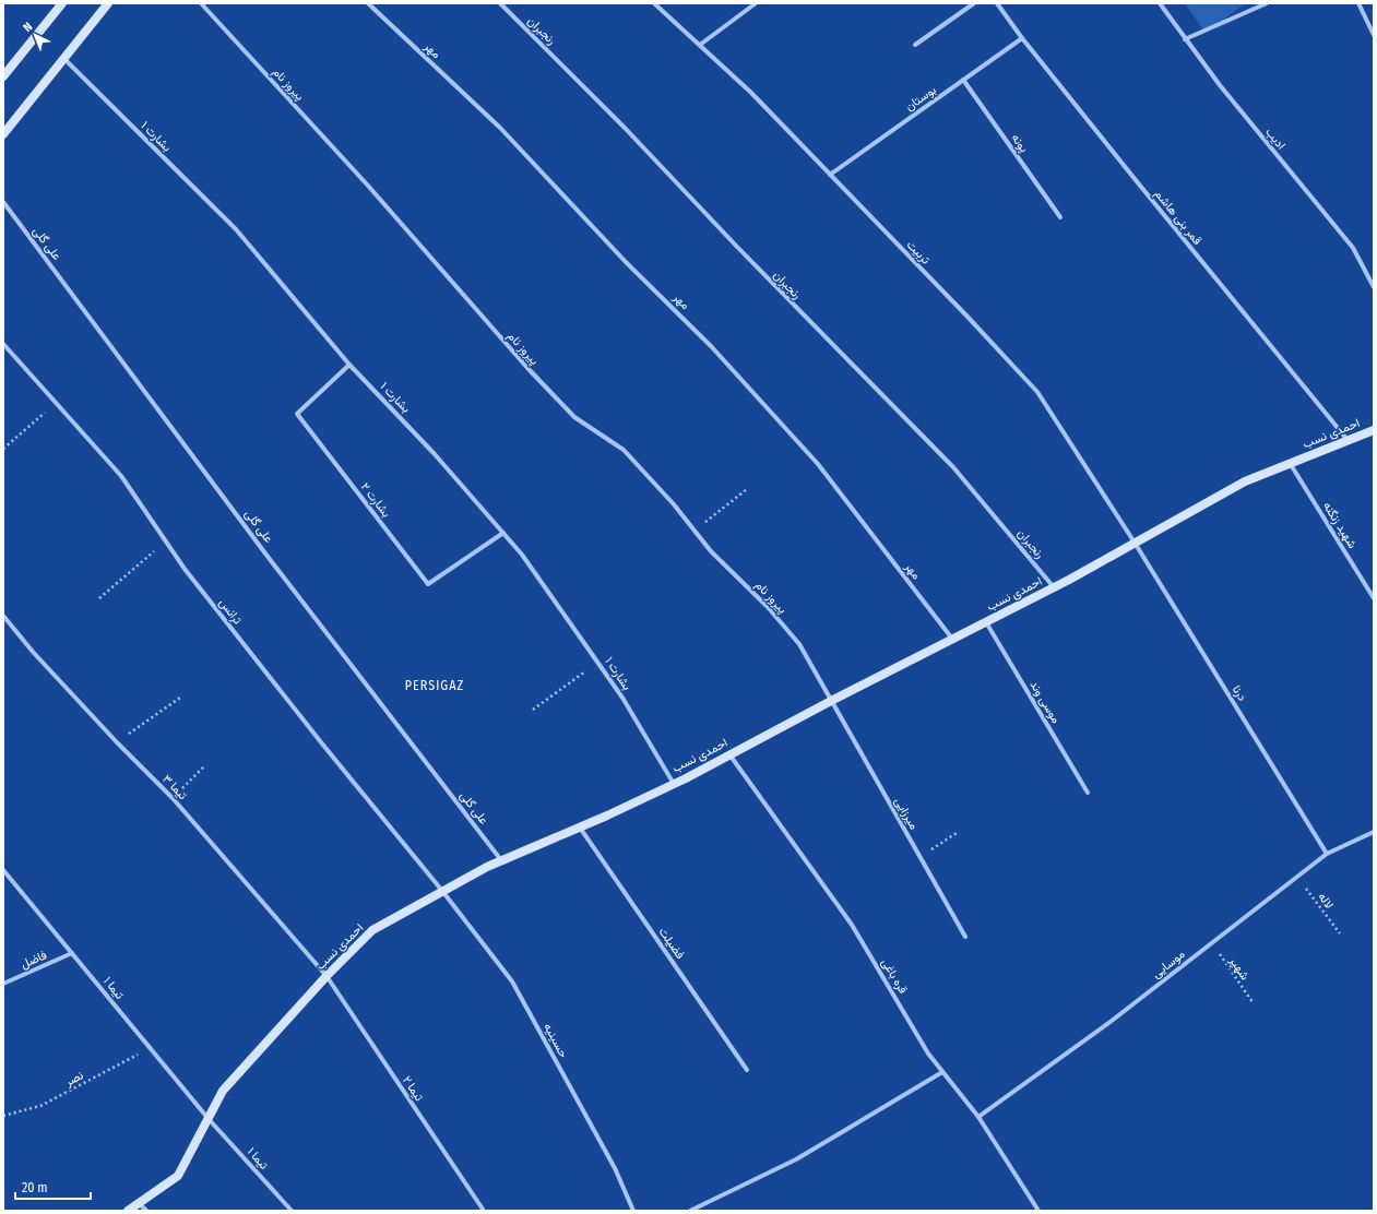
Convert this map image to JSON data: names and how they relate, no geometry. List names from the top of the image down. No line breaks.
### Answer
{"streets":{"street":["رنجبران","مهر","پیروز نام","بوستان","بشارت ۱","ادیب","پونه","قمر بنی هاشم","علی گلی","تربیت","احمدی نسب","بشارت ۲","شهید زنگنه","ترانس","درنا","موسی وند","تیما ۳","میرزایی","فضیلت","فاضل","موسایی","قره باغی","تیما ۱","حسینیه","تیما ۲","۱ تیما"],"path":["لاله","شهپر","نصر"]},"crossings":[["رنجبران","احمدی نسب"],["مهر","احمدی نسب"],["پیروز نام","احمدی نسب"],["پیروز نام","میرزایی"],["بوستان","پونه"],["بوستان","قمر بنی هاشم"],["بوستان","تربیت"],["بشارت ۱","احمدی نسب"],["بشارت ۱","بشارت ۲"],["قمر بنی هاشم","احمدی نسب"],["علی گلی","احمدی نسب"],["تربیت","احمدی نسب"],["تربیت","درنا"],["احمدی نسب","شهید زنگنه"],["احمدی نسب","ترانس"],["احمدی نسب","درنا"],["احمدی نسب","موسی وند"],["احمدی نسب","تیما ۳"],["احمدی نسب","میرزایی"],["احمدی نسب","فضیلت"],["احمدی نسب","قره باغی"],["احمدی نسب","تیما ۱"],["احمدی نسب","حسینیه"],["احمدی نسب","تیما ۲"],["احمدی نسب","۱ تیما"],["ترانس","حسینیه"],["درنا","موسایی"],["تیما ۳","تیما ۲"],["لاله","موسایی"],["فاضل","تیما ۱"],["موسایی","شهپر"],["موسایی","قره باغی"],["تیما ۱","نصر"],["تیما ۱","۱ تیما"]],"districts":["PERSIGAZ"],"scale_bar":"20 m","north":"top left"}
